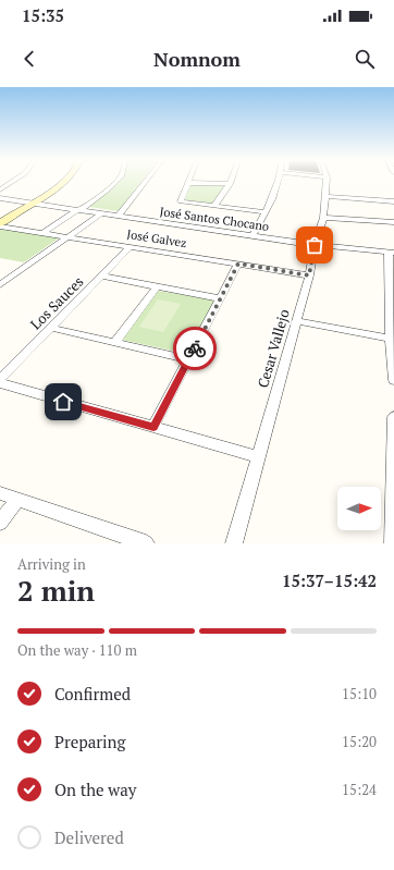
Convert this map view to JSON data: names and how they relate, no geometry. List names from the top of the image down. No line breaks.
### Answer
{"streets":{"street":["José Santos Chocano","José Galvez","Los Sauces","Cesar Vallejo"]},"crossings":[["José Santos Chocano","Cesar Vallejo"],["José Galvez","Los Sauces"],["José Galvez","Cesar Vallejo"]],"north":"right","page":{"status":"15:35","header":"Nomnom","heading":["2 min","Arriving in","15:37–15:42"],"bar":"On the way · 110 m","list":[["Confirmed","15:10"],["Preparing","15:20"],["On the way","15:24"],"Delivered"]}}
